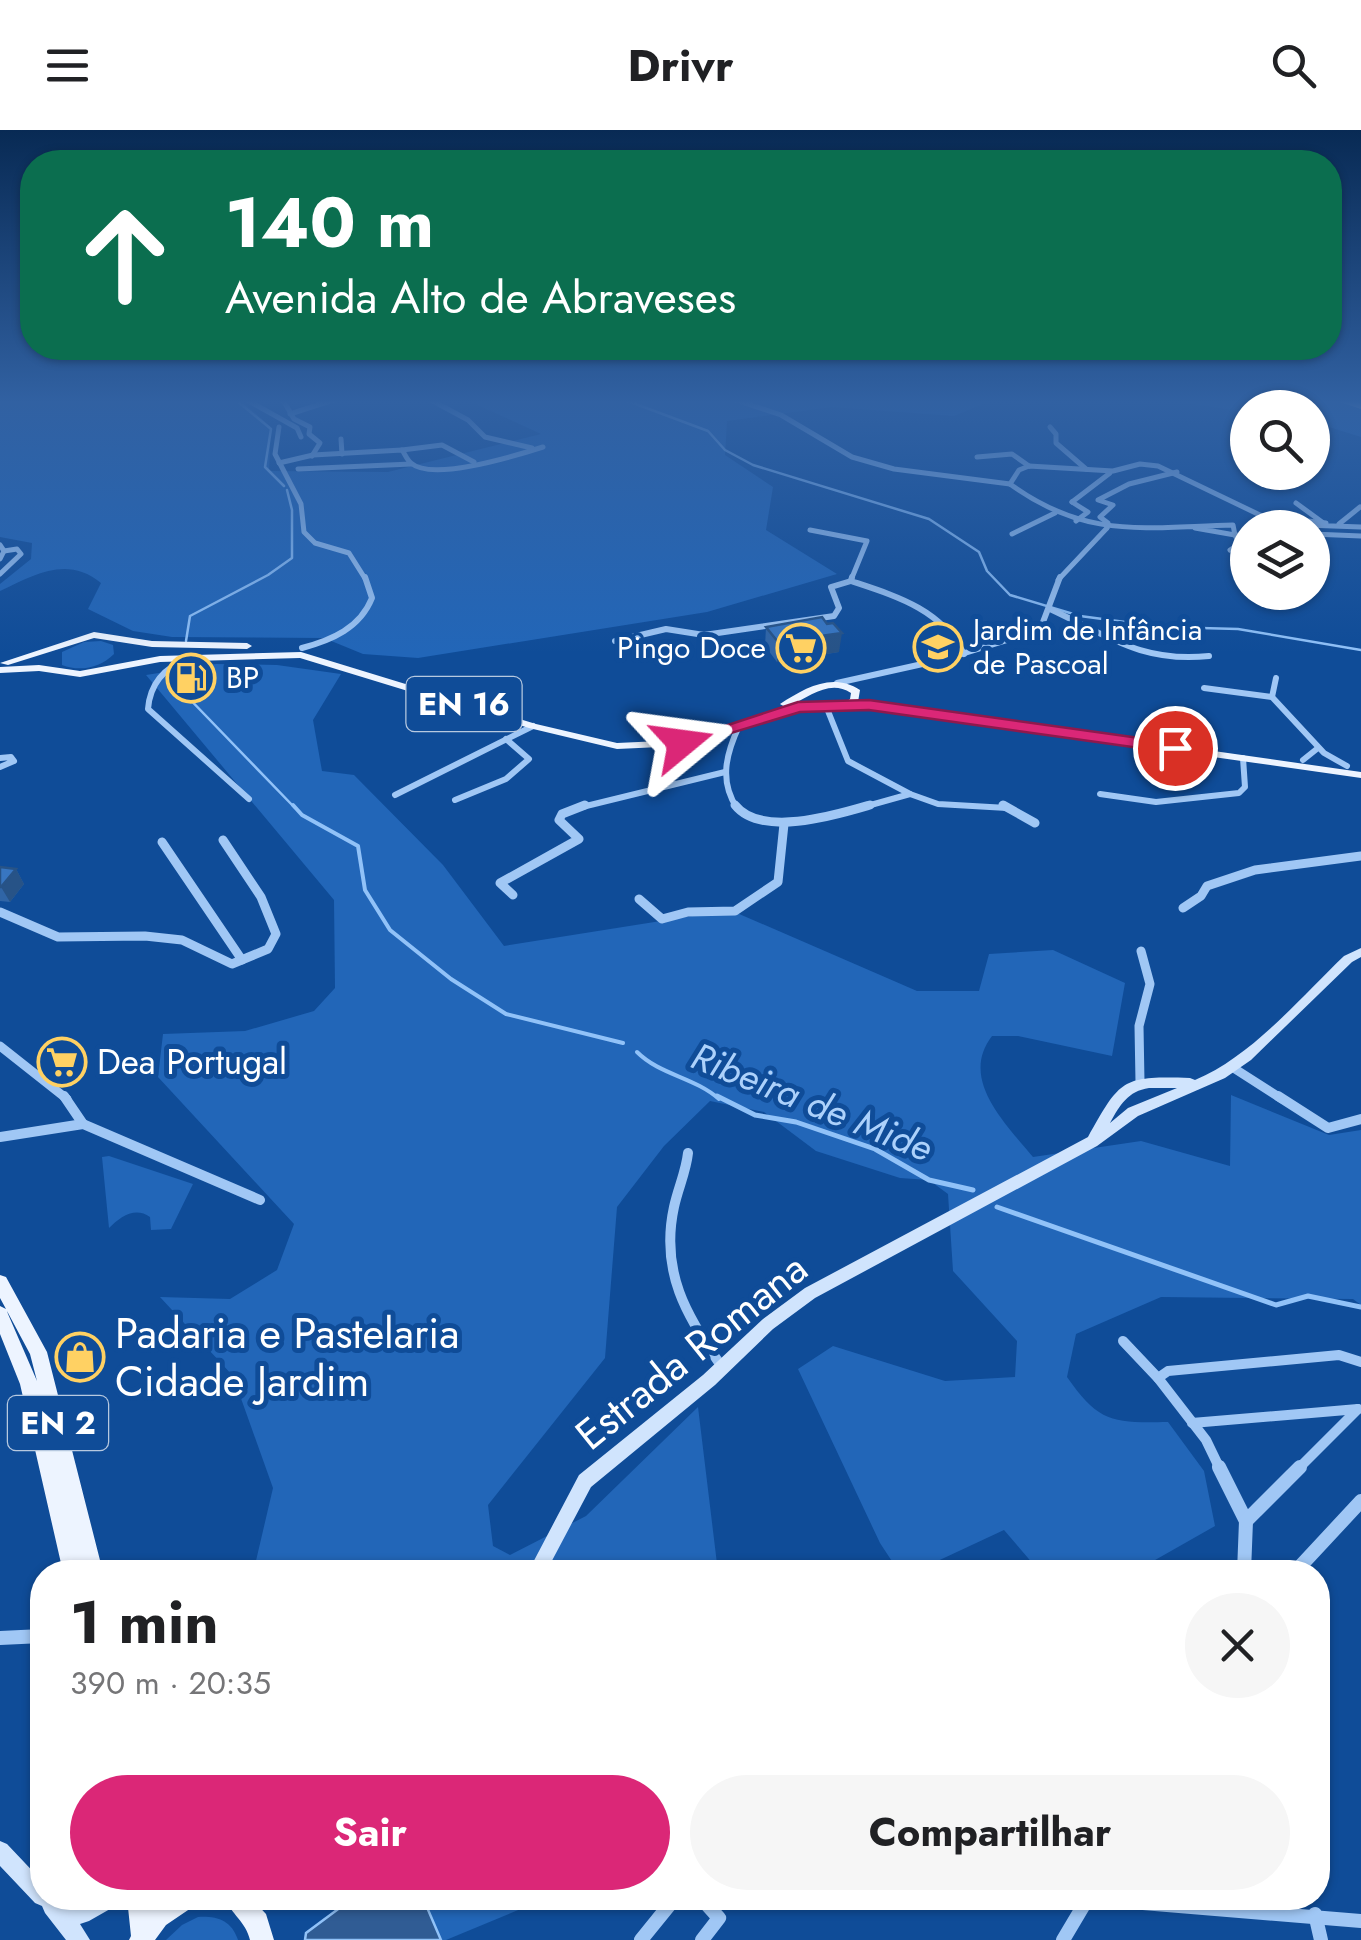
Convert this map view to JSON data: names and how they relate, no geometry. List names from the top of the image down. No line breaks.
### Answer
{"streets":{"main road":["EN 16","EN 2"],"street":["Estrada Romana"]},"water":["Ribeira de Mide"],"places":{"school or university":["Jardim de Infância de Pascoal"],"supermarket":["Pingo Doce","Dea Portugal"],"fuel station":["BP"],"shop":["Padaria e Pastelaria Cidade Jardim"]},"page":{"header":"Drivr","turn":["140 m","Avenida Alto de Abraveses"],"heading":["1 min","390 m · 20:35"],"buttons":["Sair","Compartilhar"]}}
